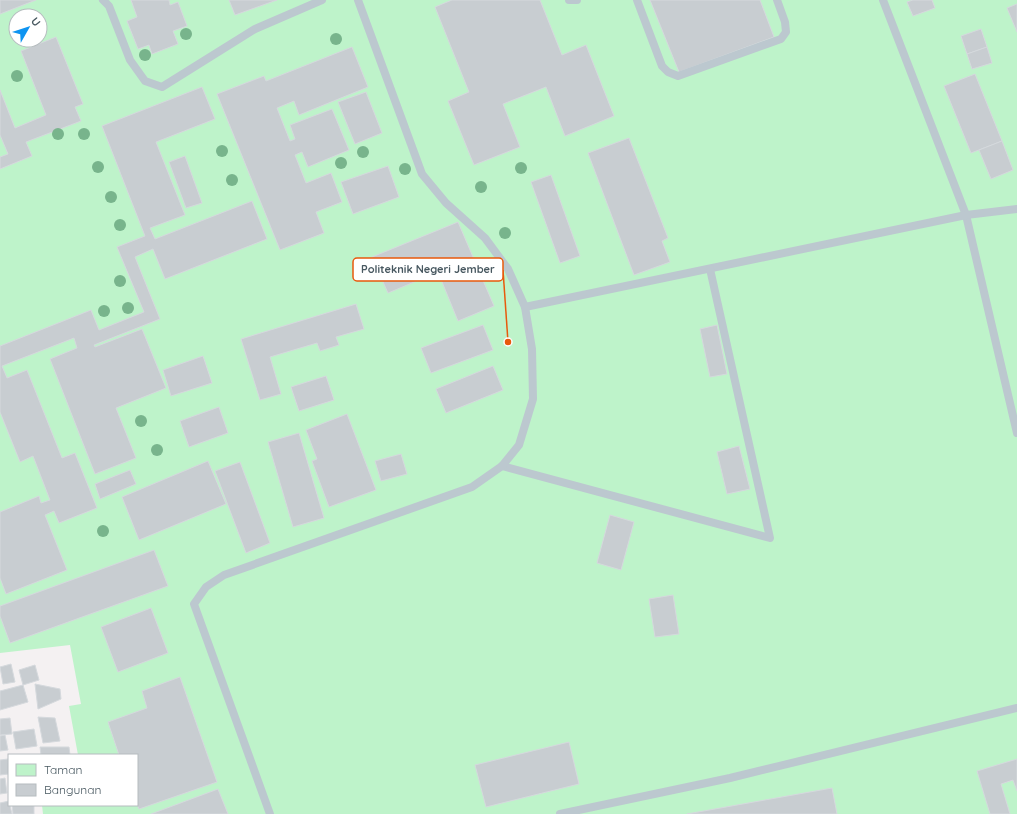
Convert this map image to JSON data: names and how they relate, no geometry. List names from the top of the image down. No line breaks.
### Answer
{"places":["Politeknik Negeri Jember"],"legend":["Taman","Bangunan"],"north":"top right"}
